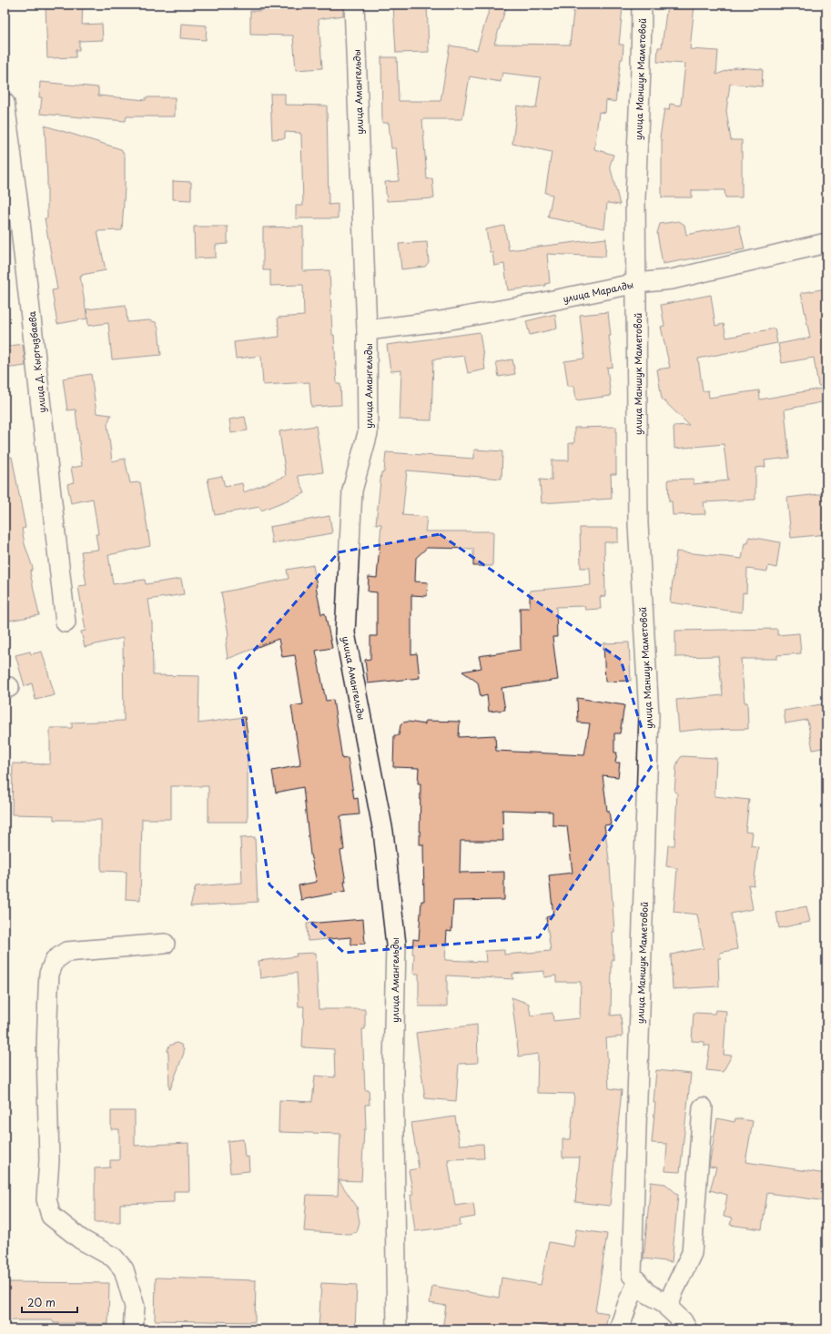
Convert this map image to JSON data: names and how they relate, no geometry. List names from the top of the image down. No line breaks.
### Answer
{"streets":{"street":["улица Маншук Маметовой","улица Амангельды","улица Маралды","улица Д. Кыргызбаева"]},"crossings":[["улица Маншук Маметовой","улица Маралды"],["улица Амангельды","улица Маралды"]],"scale_bar":"20 m"}
